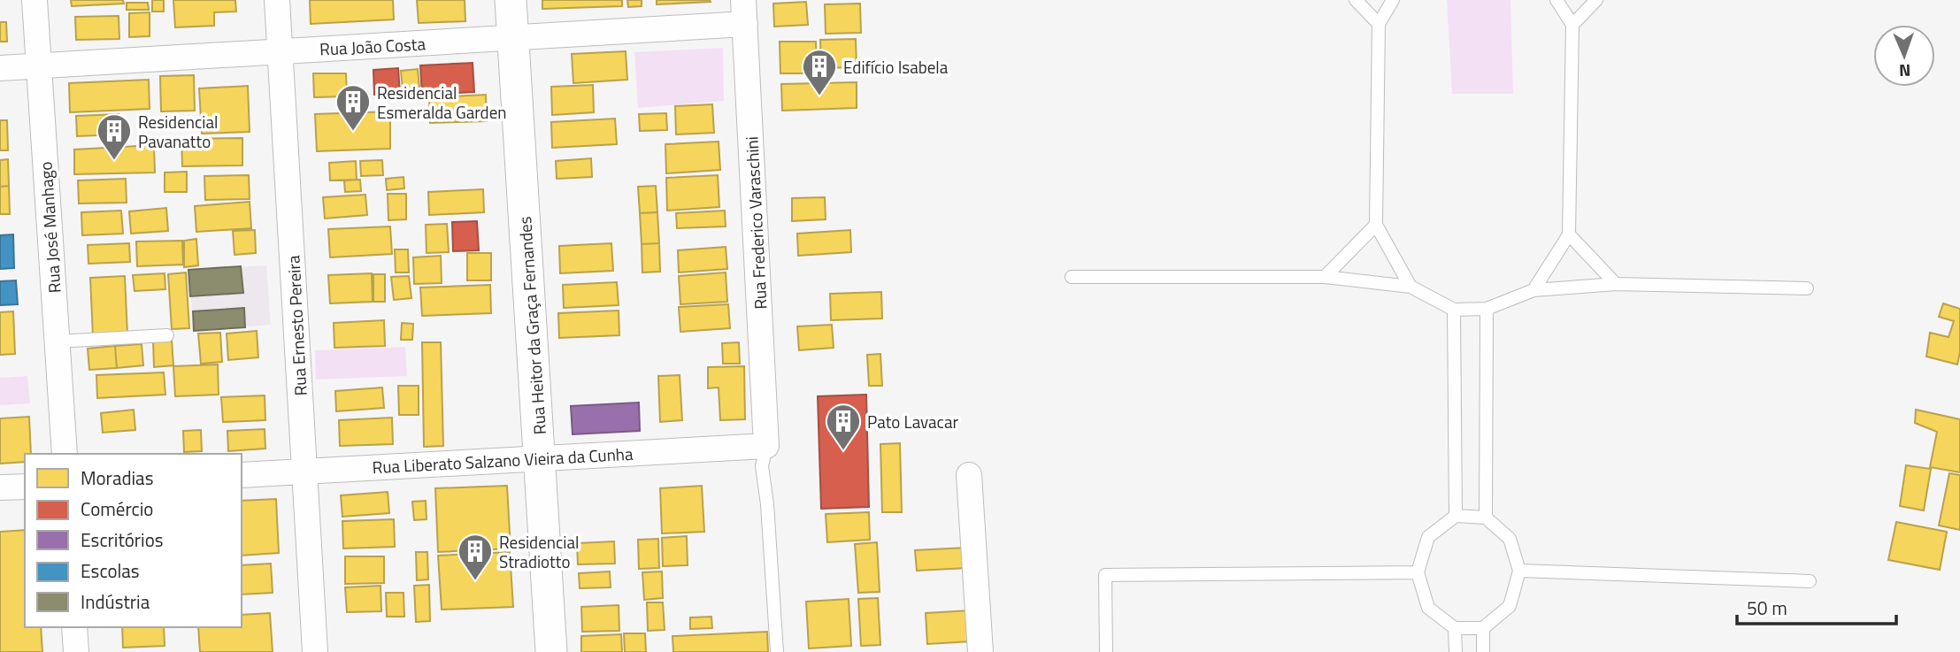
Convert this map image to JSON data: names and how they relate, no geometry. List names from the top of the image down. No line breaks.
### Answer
{"streets":{"street":["Rua João Costa","Rua Frederico Varaschini","Rua José Manhago","Rua Ernesto Pereira","Rua Heitor da Graça Fernandes","Rua Liberato Salzano Vieira da Cunha"]},"crossings":[["Rua João Costa","Rua Frederico Varaschini"],["Rua João Costa","Rua José Manhago"],["Rua João Costa","Rua Ernesto Pereira"],["Rua João Costa","Rua Heitor da Graça Fernandes"],["Rua Frederico Varaschini","Rua Liberato Salzano Vieira da Cunha"],["Rua Ernesto Pereira","Rua Liberato Salzano Vieira da Cunha"],["Rua Heitor da Graça Fernandes","Rua Liberato Salzano Vieira da Cunha"]],"places":{"building":["Edifício Isabela","Residencial Esmeralda Garden","Residencial Pavanatto","Pato Lavacar","Residencial Stradiotto"]},"legend":["Moradias","Comércio","Escritórios","Escolas","Indústria"],"scale_bar":"50 m","north":"bottom"}
